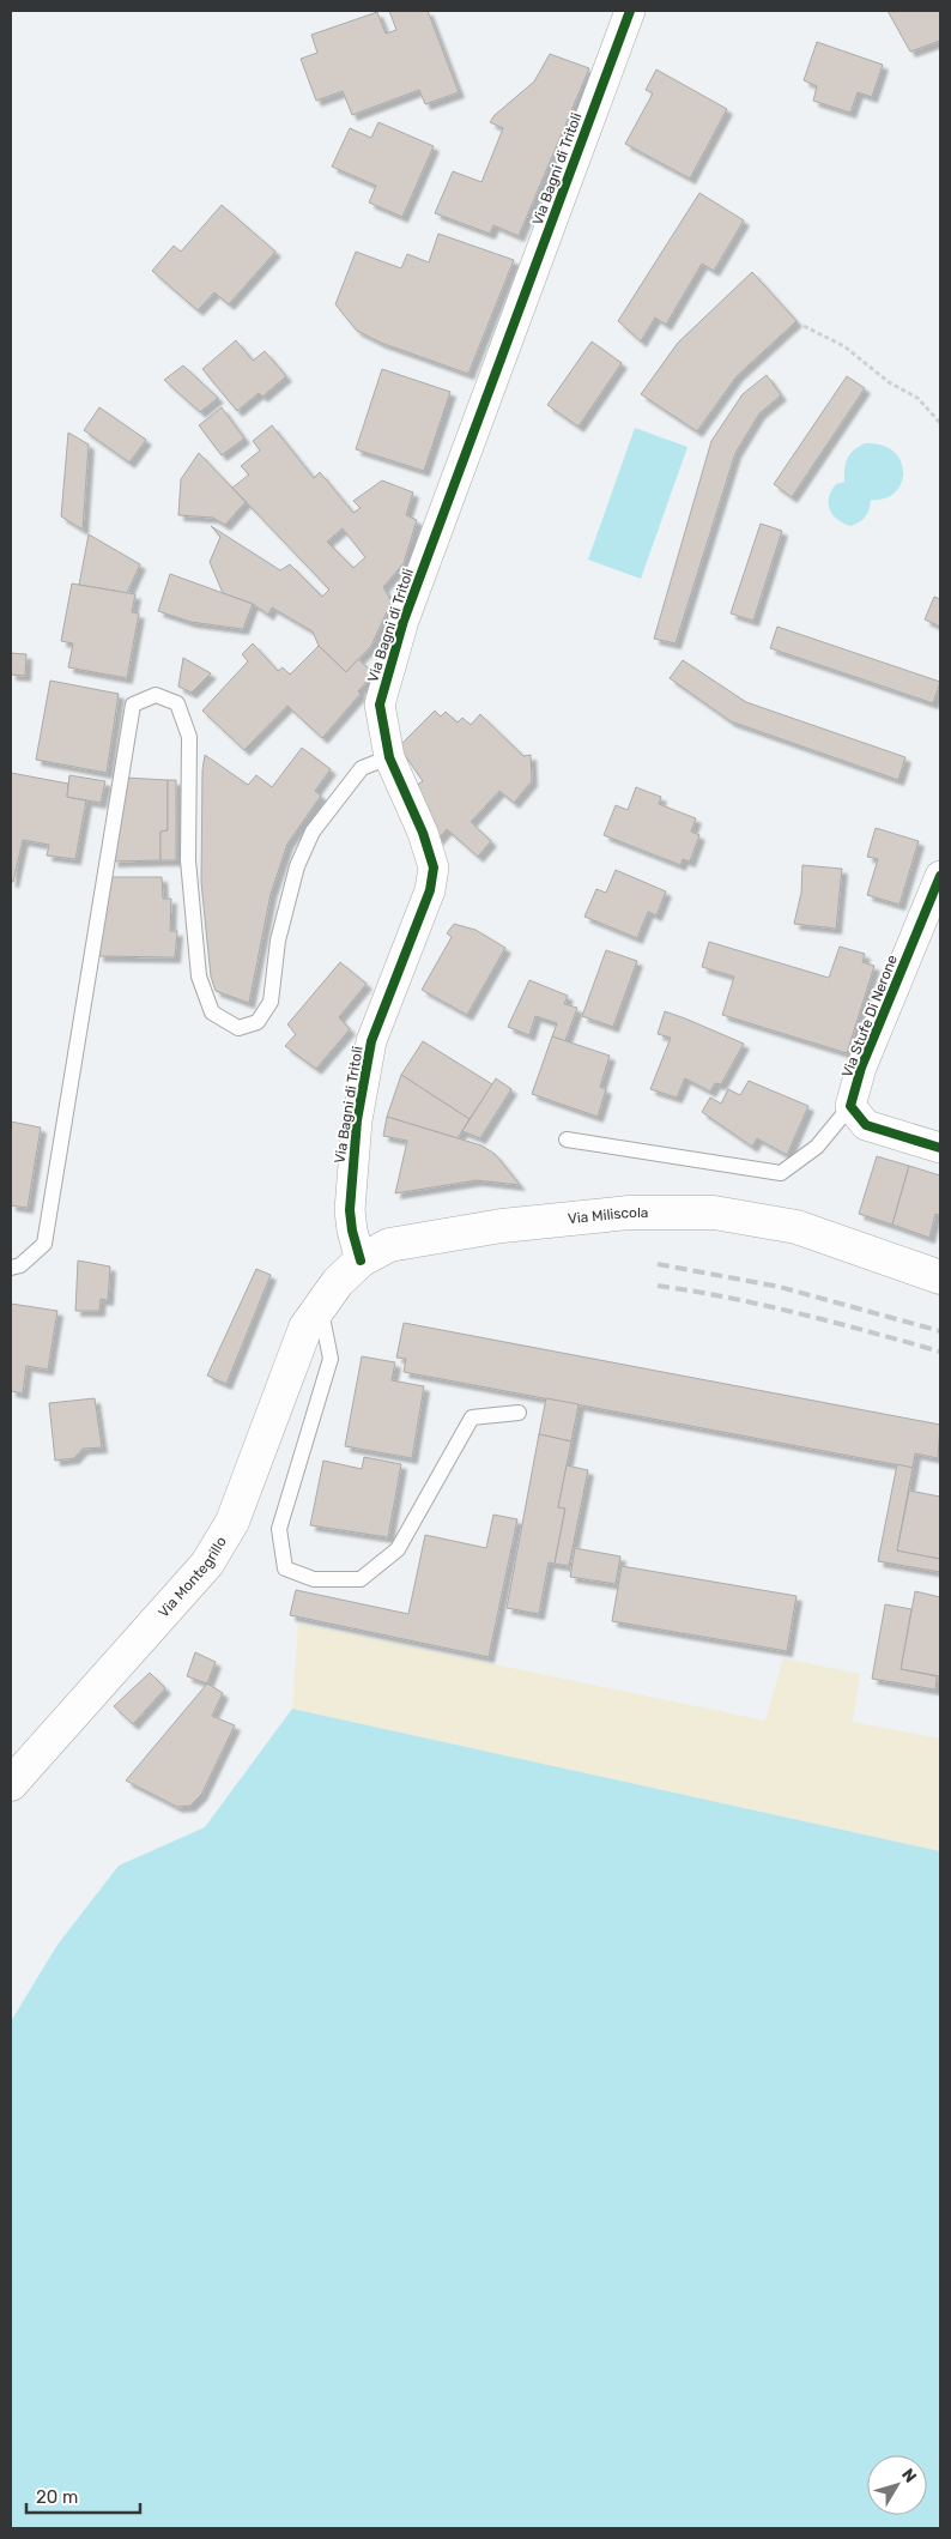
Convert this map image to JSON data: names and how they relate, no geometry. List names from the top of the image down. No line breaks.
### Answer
{"streets":{"main road":["Via Miliscola","Via Montegrillo"],"street":["Via Bagni di Tritoli","Via Stufe Di Nerone"]},"crossings":[["Via Bagni di Tritoli","Via Miliscola"],["Via Miliscola","Via Montegrillo"]],"scale_bar":"20 m","north":"top right"}
